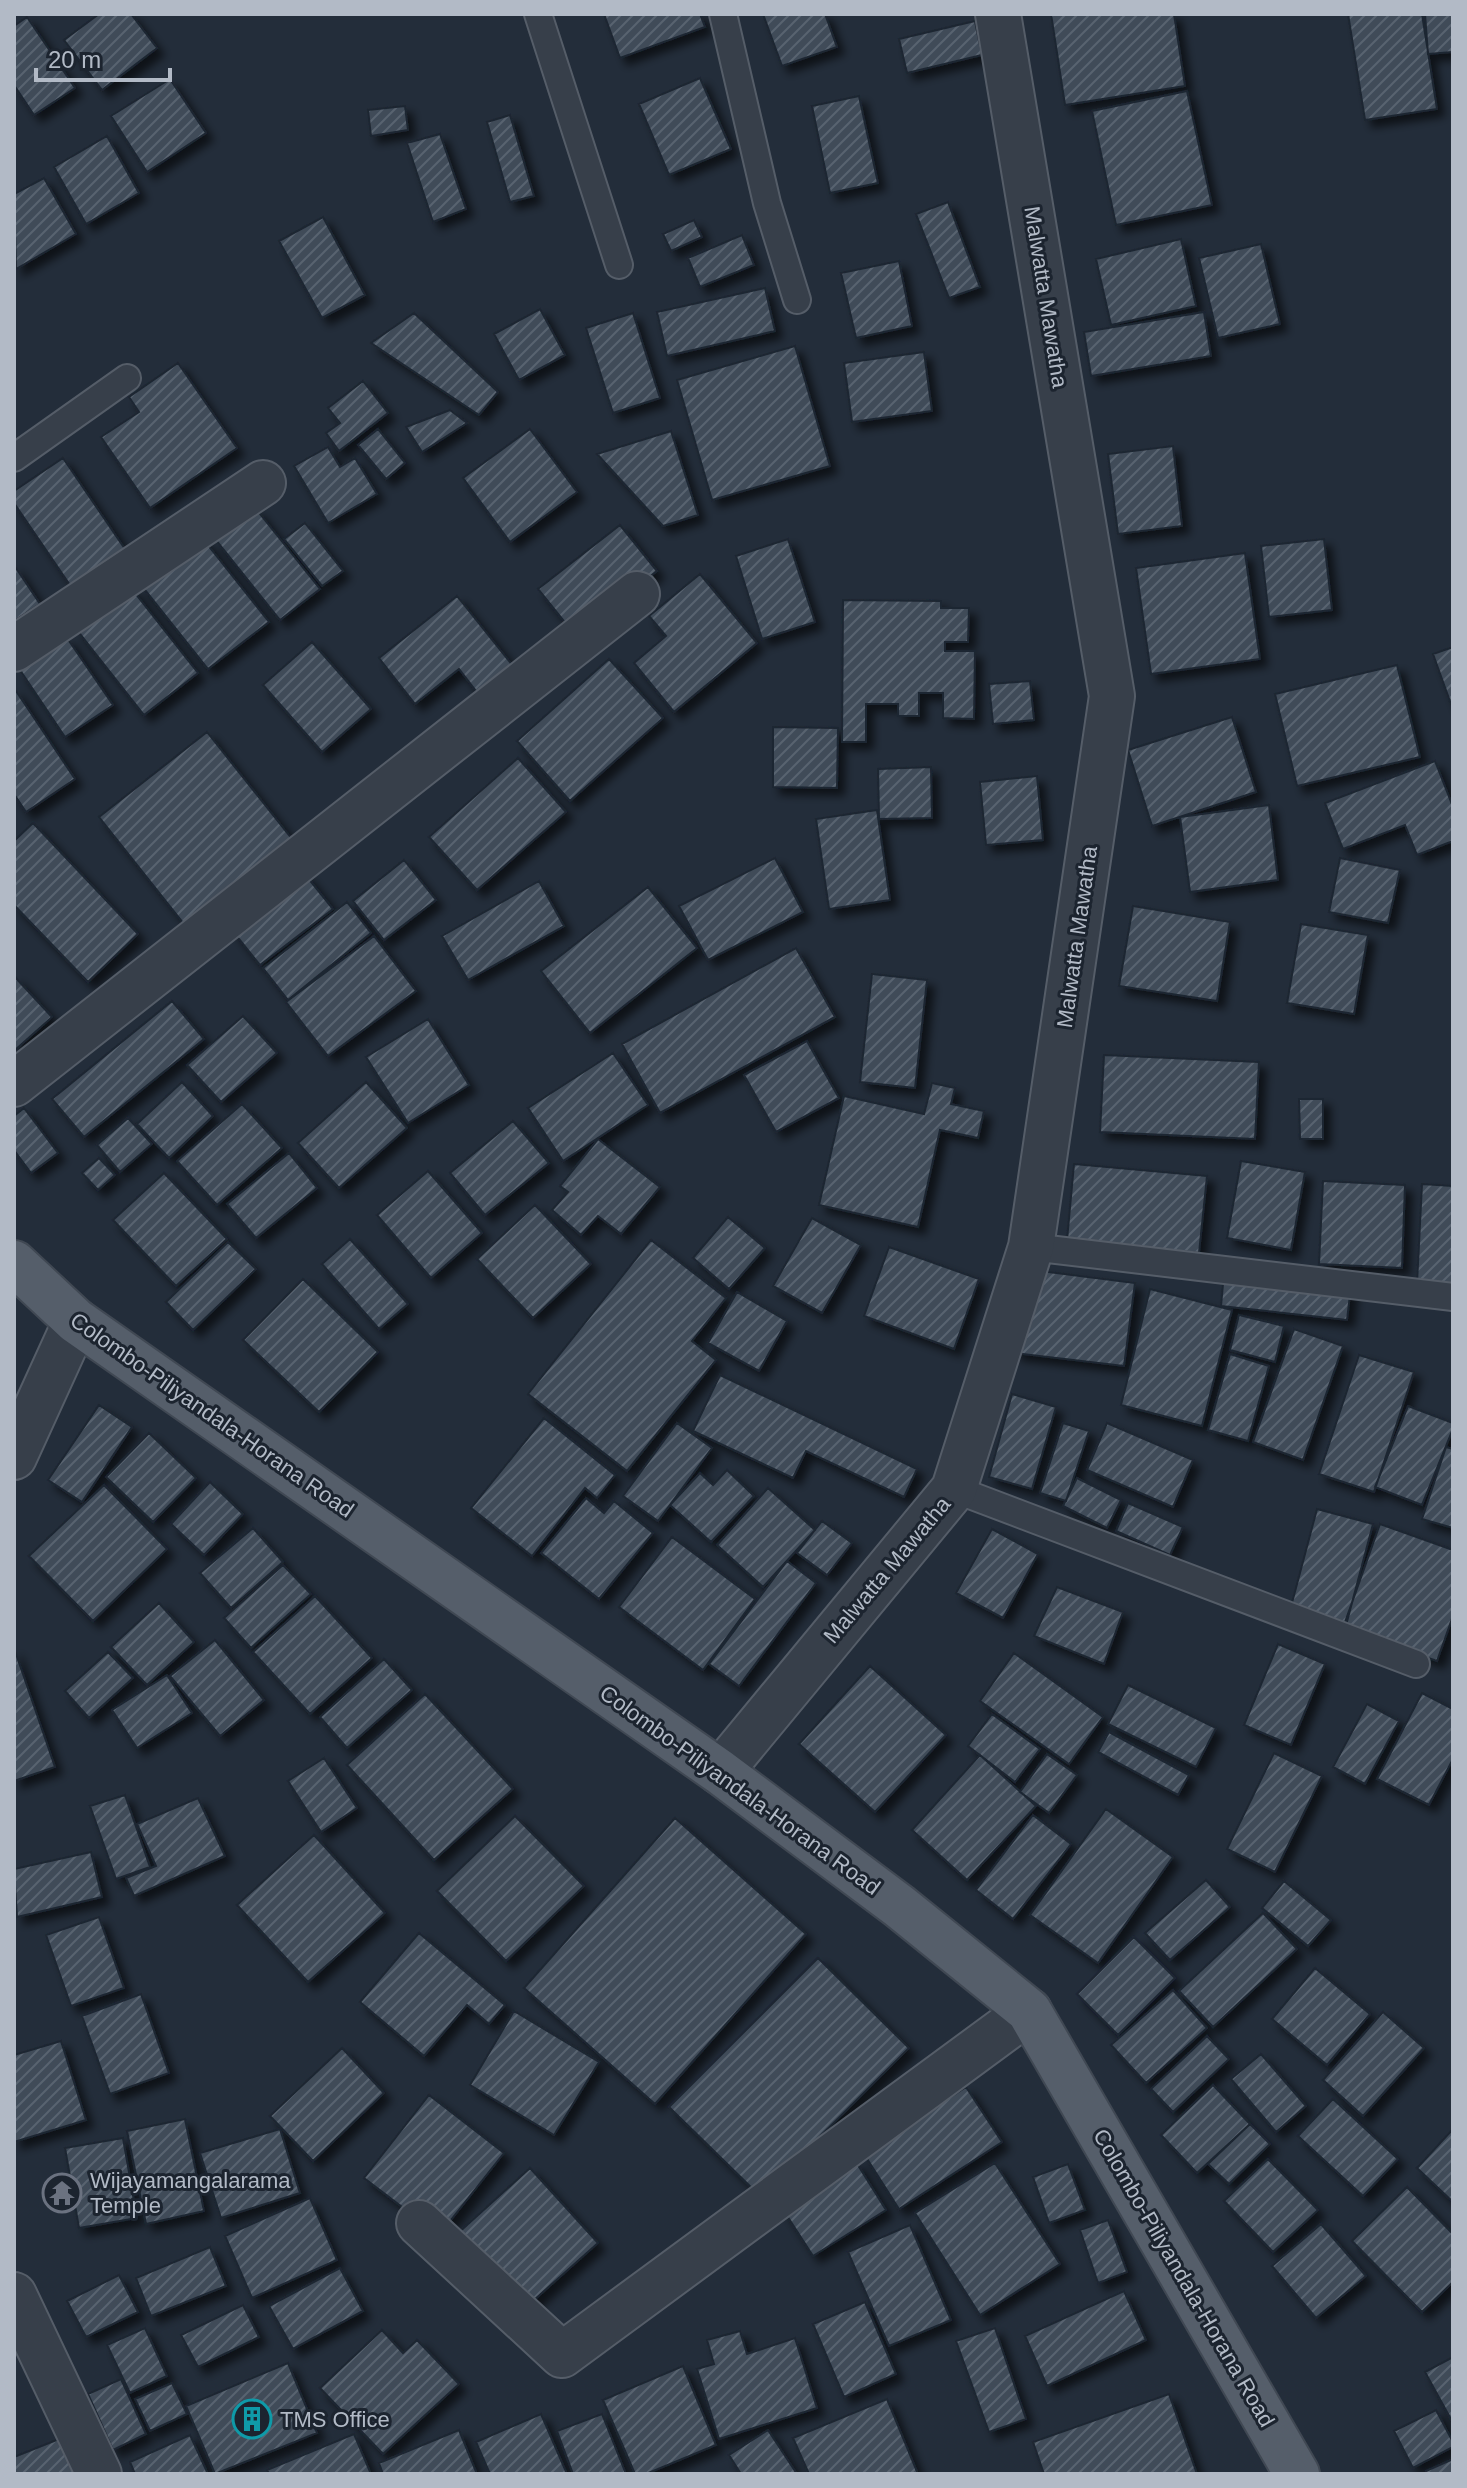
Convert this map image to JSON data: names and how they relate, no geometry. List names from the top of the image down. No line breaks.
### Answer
{"streets":{"main road":["Colombo-Piliyandala-Horana Road"],"street":["Malwatta Mawatha"]},"crossings":[["Malwatta Mawatha","Colombo-Piliyandala-Horana Road"]],"places":{"temple":["Wijayamangalarama Temple"],"building":["TMS Office"]},"scale_bar":"20 m"}
